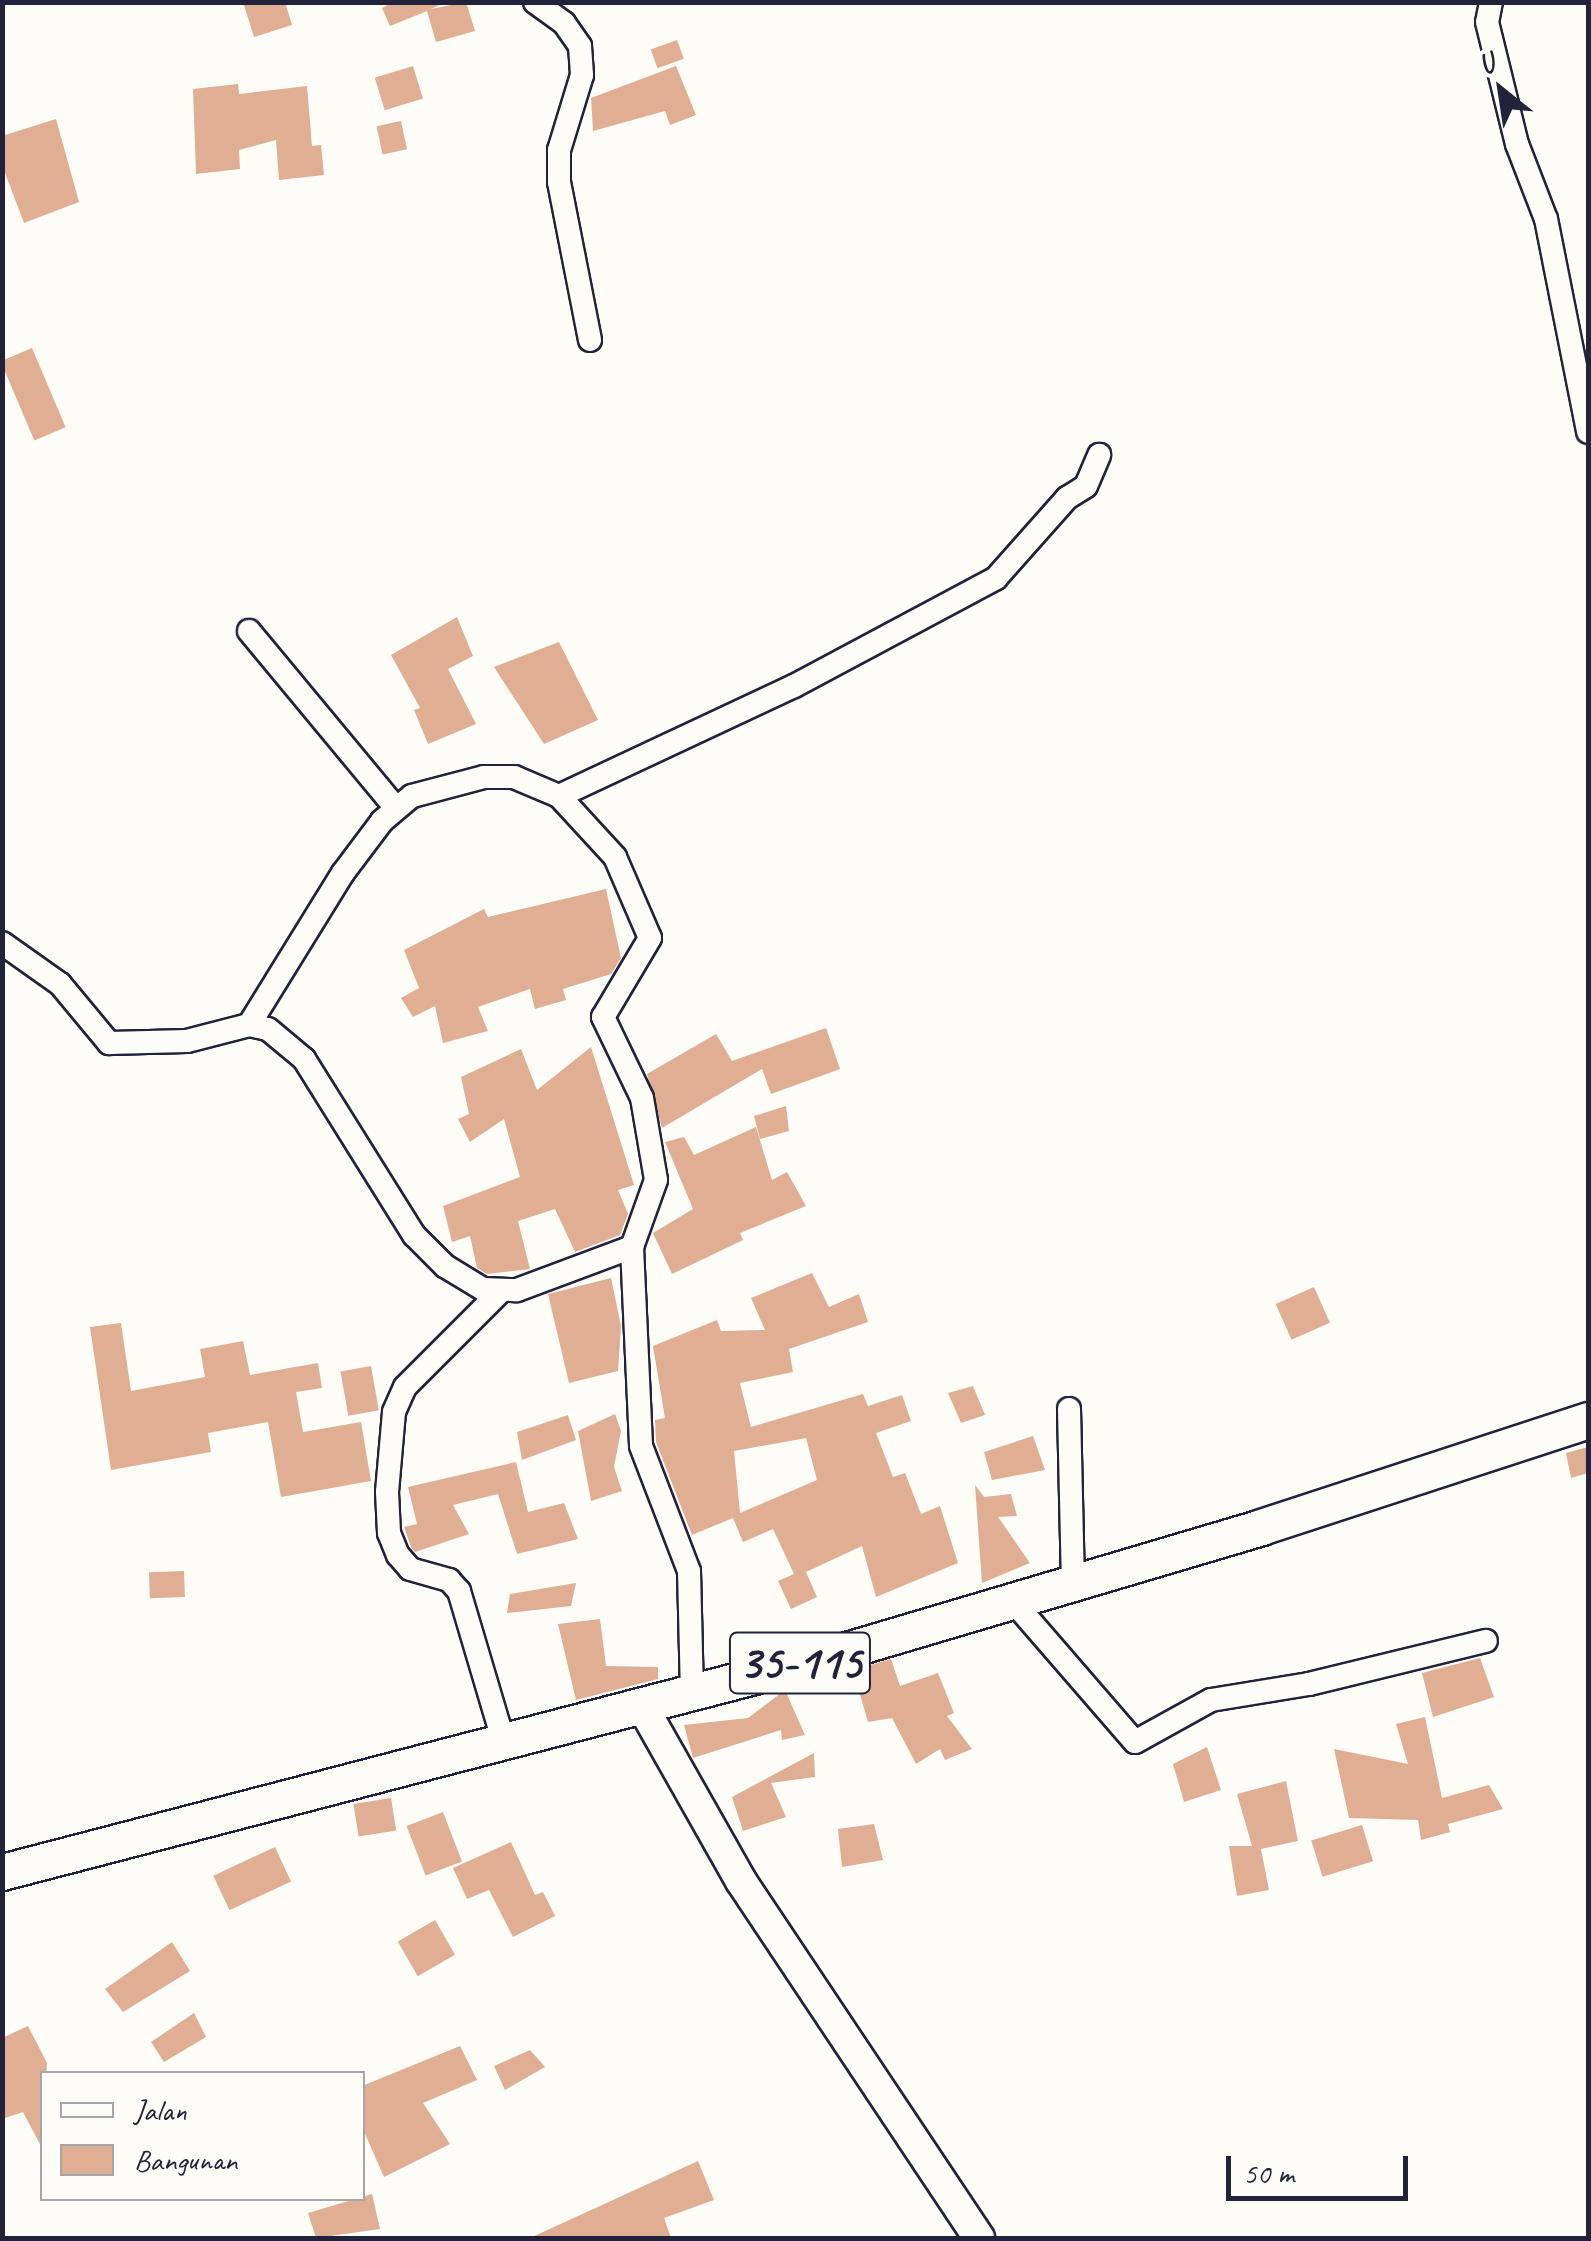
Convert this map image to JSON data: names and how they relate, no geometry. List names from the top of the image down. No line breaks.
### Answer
{"streets":{"main road":["35-115"]},"legend":["Jalan","Bangunan"],"scale_bar":"50 m","north":"top left"}
